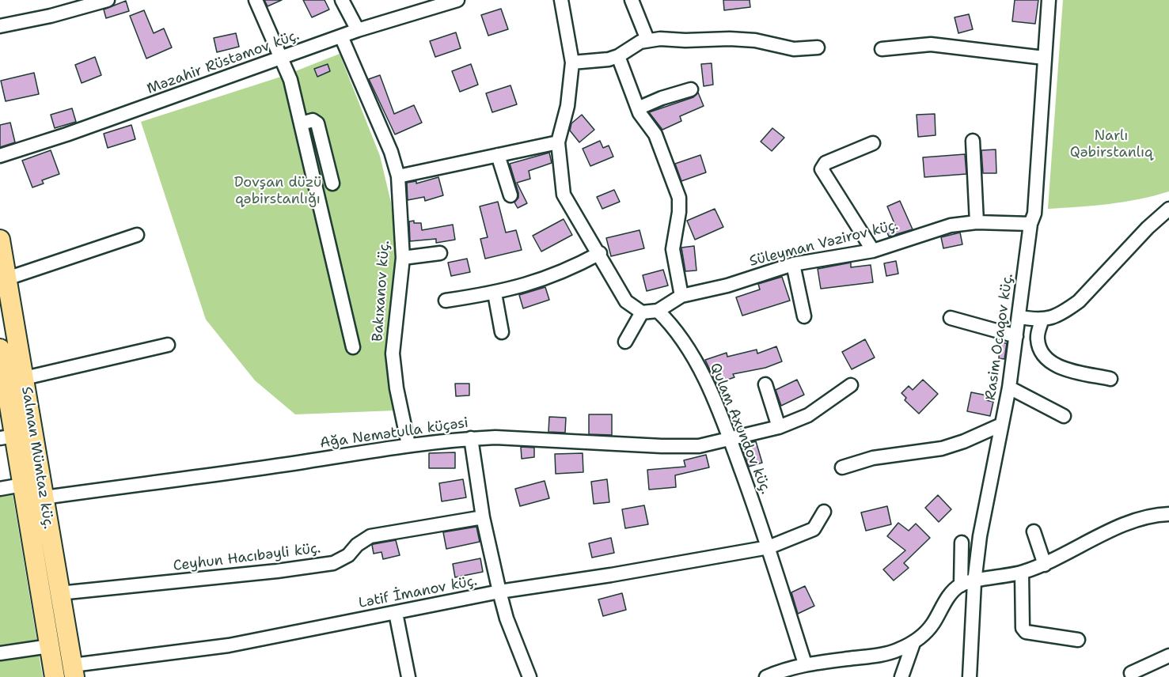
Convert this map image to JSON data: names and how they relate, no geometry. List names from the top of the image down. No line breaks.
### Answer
{"streets":{"highway":["Salman Mümtaz küç."],"street":["Məzahir Rüstəmov küç.","Süleyman Vəzirov küç.","Bakıxanov küç.","Rasim Ocaqov küç.","Qulam Axundov küç.","Ağa Nemətulla küçəsi","Ceyhun Hacıbəyli küç.","Lətif İmanov küç."]},"crossings":[["Məzahir Rüstəmov küç.","Bakıxanov küç."],["Süleyman Vəzirov küç.","Rasim Ocaqov küç."],["Süleyman Vəzirov küç.","Qulam Axundov küç."],["Bakıxanov küç.","Ağa Nemətulla küçəsi"],["Qulam Axundov küç.","Ağa Nemətulla küçəsi"],["Qulam Axundov küç.","Lətif İmanov küç."],["Ağa Nemətulla küçəsi","Salman Mümtaz küç."],["Salman Mümtaz küç.","Ceyhun Hacıbəyli küç."],["Salman Mümtaz küç.","Lətif İmanov küç."]],"parks":["Narlı Qəbirstanlıq","Dovşan düzü qəbirstanlığı"]}
